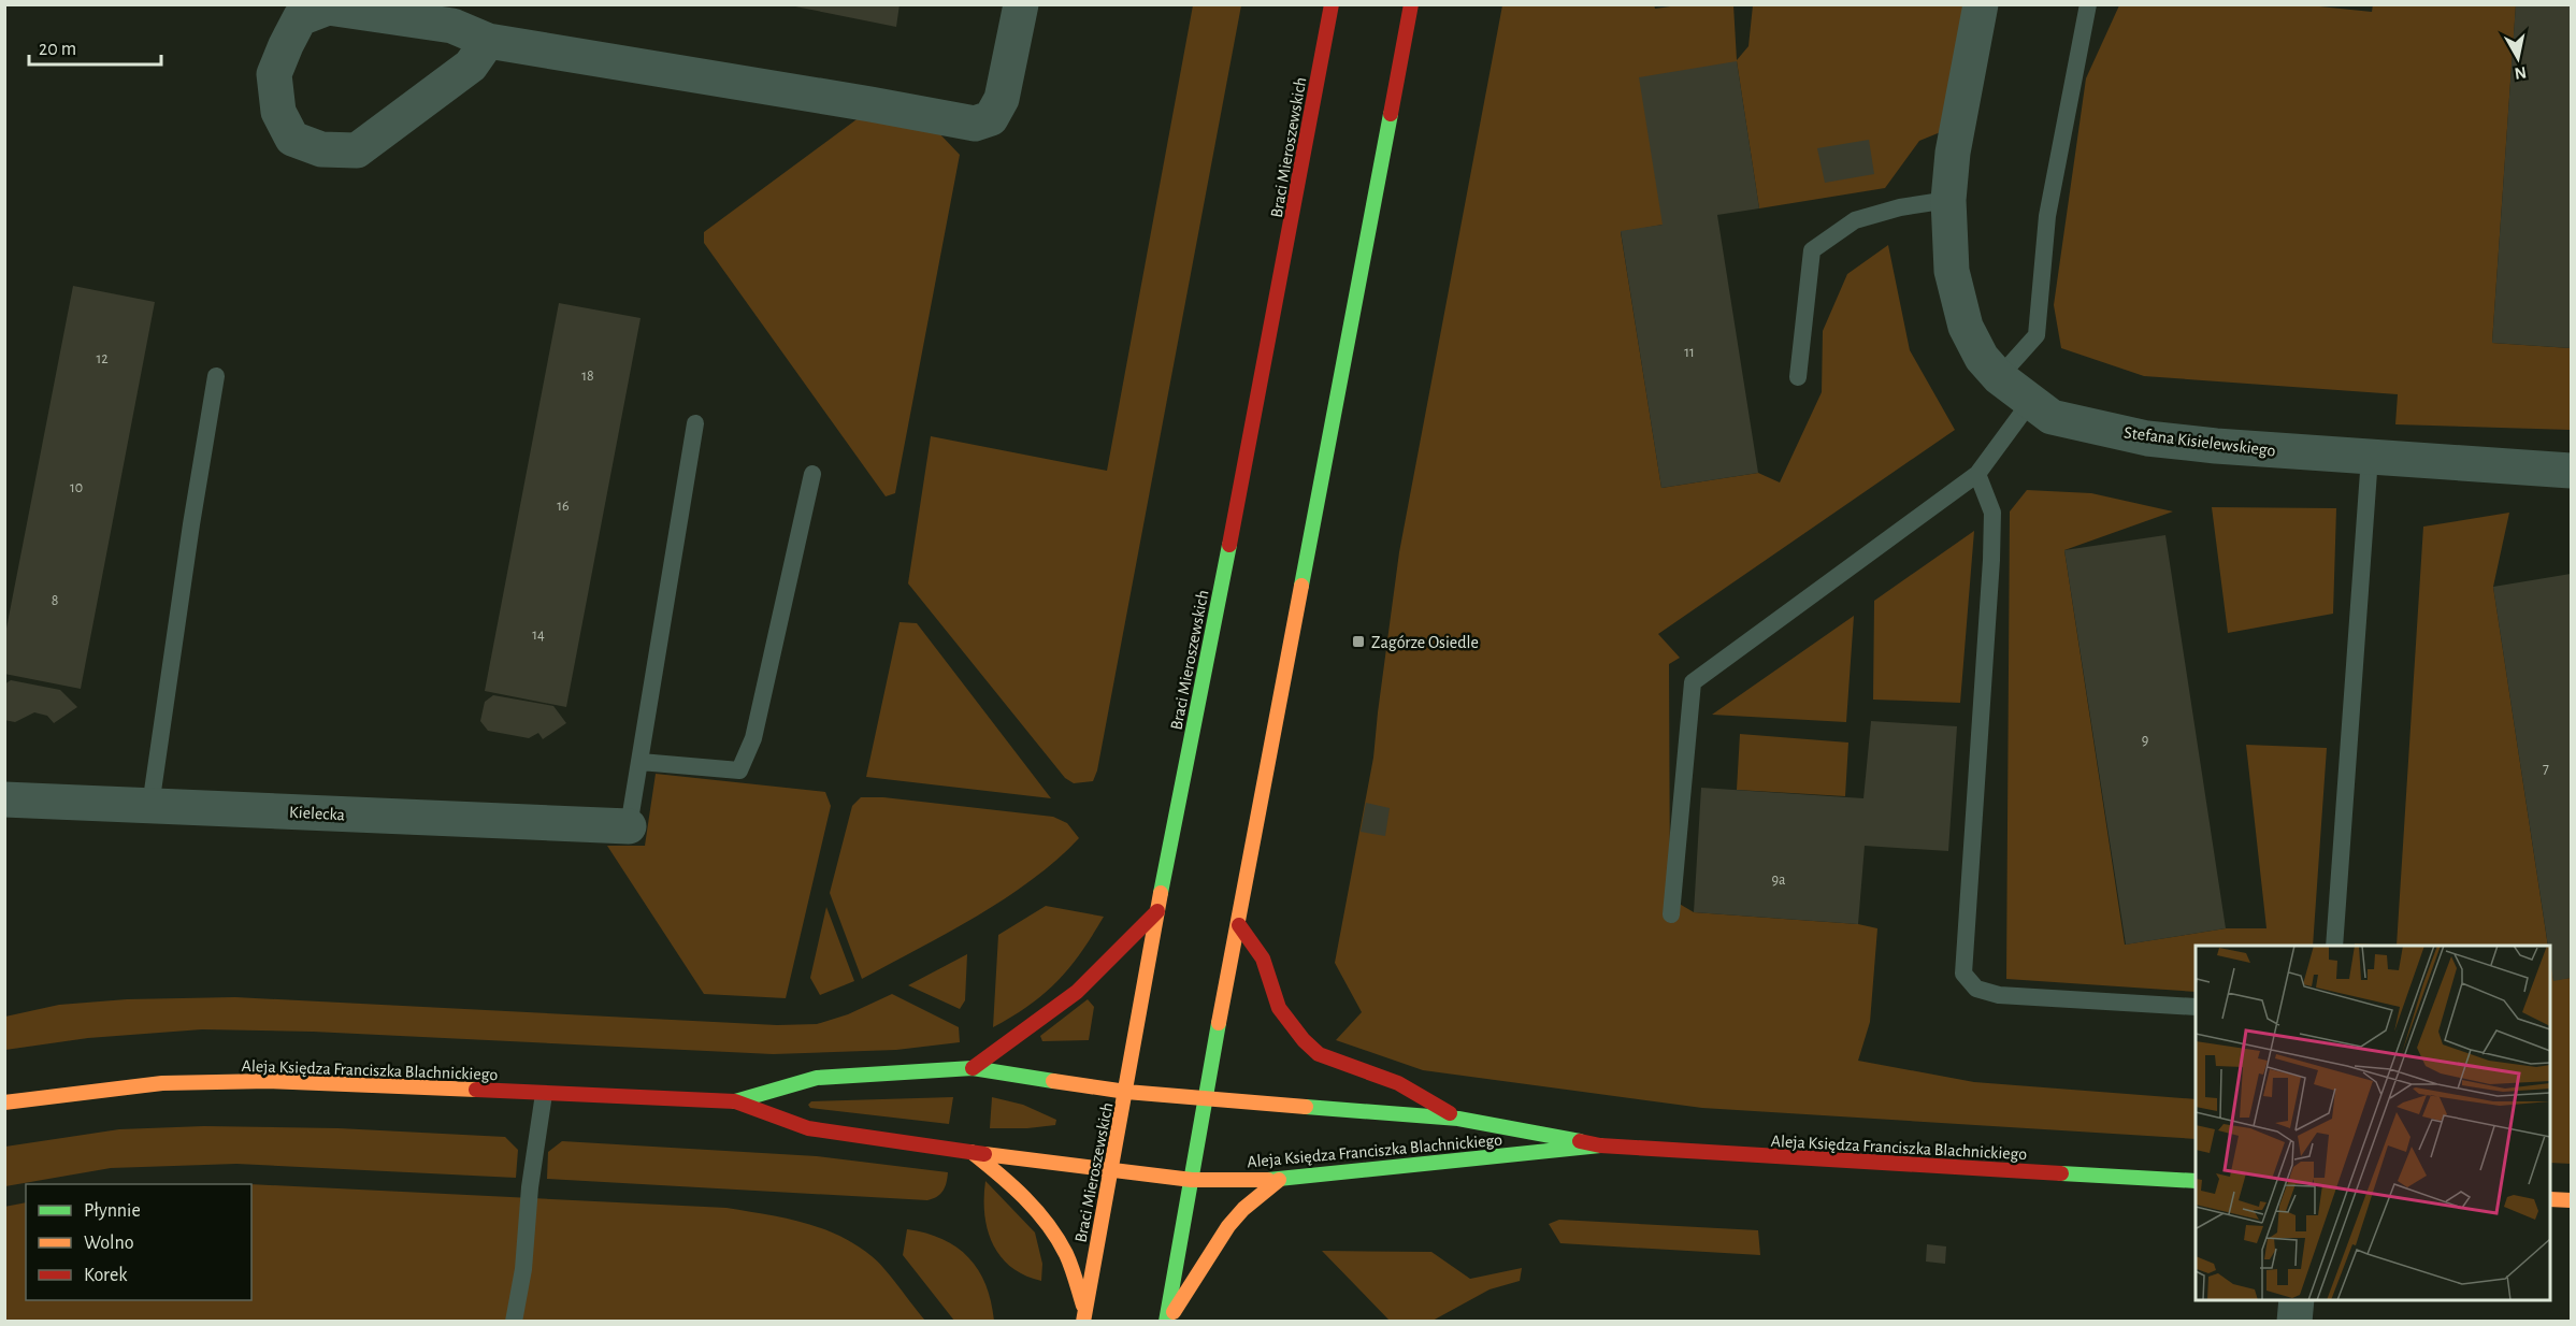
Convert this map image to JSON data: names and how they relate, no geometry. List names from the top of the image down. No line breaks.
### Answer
{"streets":{"street":["Braci Mieroszewskich","Stefana Kisielewskiego","Kielecka","Aleja Księdza Franciszka Blachnickiego"]},"crossings":[["Braci Mieroszewskich","Aleja Księdza Franciszka Blachnickiego"]],"places":{"transit":["Zagórze Osiedle"]},"house_numbers":["11","12","18","10","16","8","14","9","7","9a"],"legend":["Płynnie","Wolno","Korek"],"scale_bar":"20 m","north":"bottom"}
